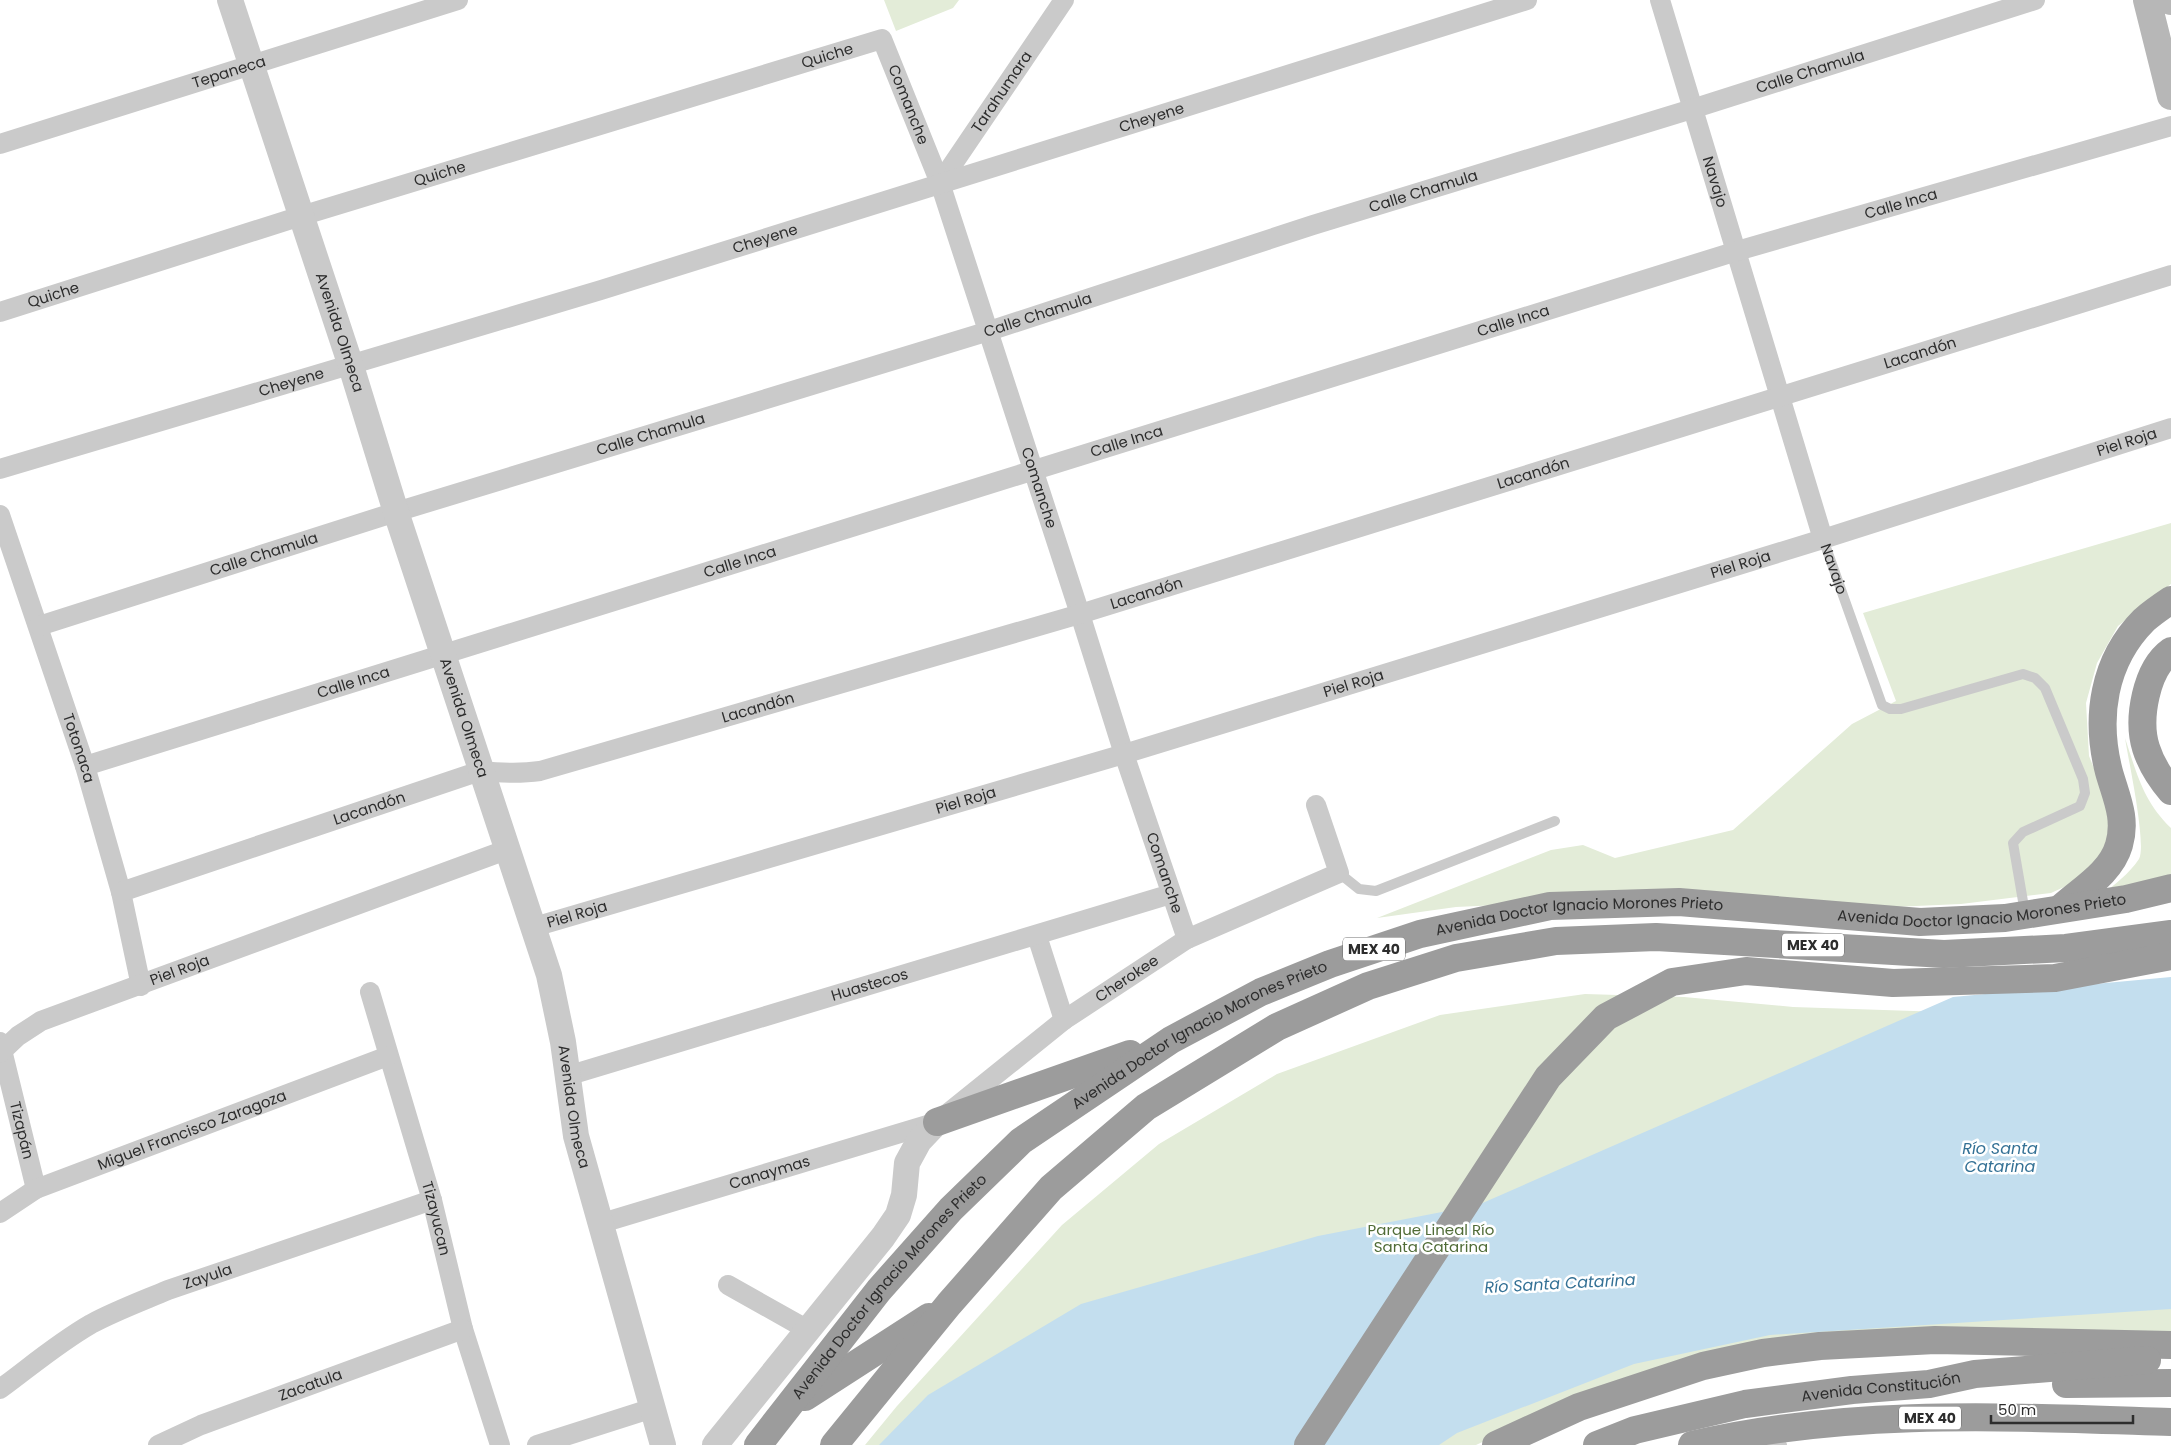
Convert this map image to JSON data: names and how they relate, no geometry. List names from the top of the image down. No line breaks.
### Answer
{"streets":{"highway":["Avenida Doctor Ignacio Morones Prieto","MEX 40","Avenida Constitución"],"street":["Quiche","Tepaneca","Calle Chamula","Tarahumara","Comanche","Cheyene","Navajo","Calle Inca","Avenida Olmeca","Lacandón","Piel Roja","Totonaca","Cherokee","Huastecos","Tizapán","Miguel Francisco Zaragoza","Canaymas","Tizayucan","Zayula","Zacatula"]},"crossings":[["Quiche","Comanche"],["Quiche","Avenida Olmeca"],["Tepaneca","Avenida Olmeca"],["Calle Chamula","Comanche"],["Calle Chamula","Navajo"],["Calle Chamula","Avenida Olmeca"],["Calle Chamula","Totonaca"],["Tarahumara","Comanche"],["Tarahumara","Cheyene"],["Comanche","Cheyene"],["Comanche","Calle Inca"],["Comanche","Lacandón"],["Comanche","Piel Roja"],["Comanche","Cherokee"],["Comanche","Huastecos"],["Cheyene","Avenida Olmeca"],["Navajo","Calle Inca"],["Navajo","Lacandón"],["Navajo","Piel Roja"],["Navajo","Avenida Doctor Ignacio Morones Prieto"],["Calle Inca","Avenida Olmeca"],["Calle Inca","Totonaca"],["Avenida Olmeca","Lacandón"],["Avenida Olmeca","Piel Roja"],["Avenida Olmeca","Huastecos"],["Avenida Olmeca","Canaymas"],["Lacandón","Totonaca"],["Piel Roja","Totonaca"],["Piel Roja","Tizapán"],["Avenida Doctor Ignacio Morones Prieto","Cherokee"],["Avenida Doctor Ignacio Morones Prieto","Canaymas"],["Cherokee","Canaymas"],["Tizapán","Miguel Francisco Zaragoza"],["Miguel Francisco Zaragoza","Tizayucan"],["Tizayucan","Zayula"],["Tizayucan","Zacatula"]],"water":["Río Santa Catarina"],"parks":["Parque Lineal Río Santa Catarina"],"scale_bar":"50 m"}
